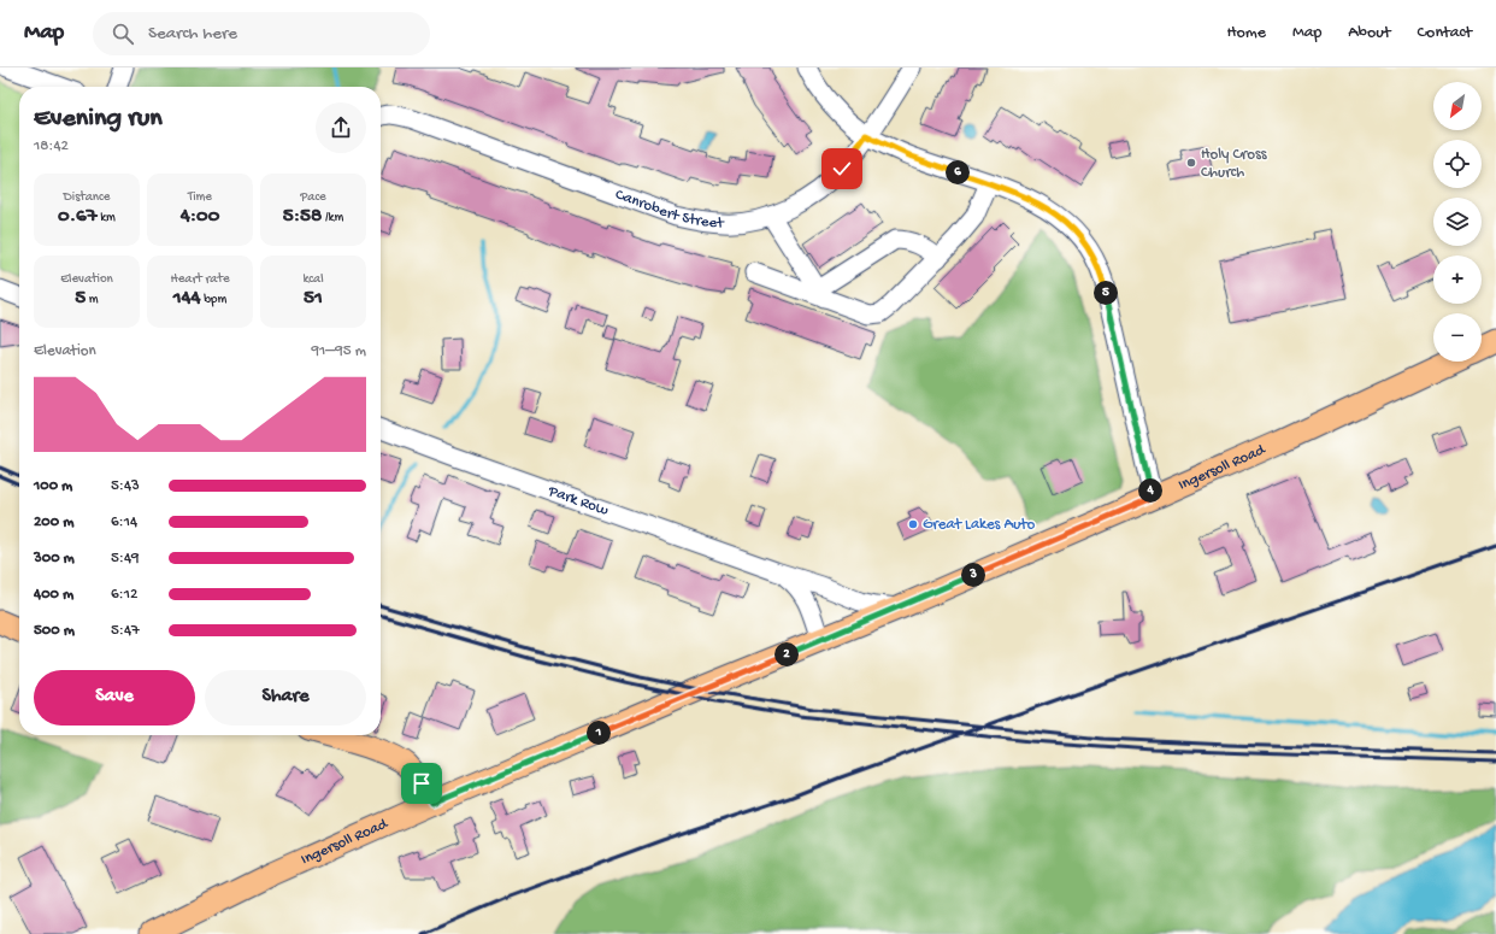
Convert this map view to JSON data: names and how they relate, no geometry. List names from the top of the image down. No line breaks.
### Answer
{"streets":{"main road":["Ingersoll Road"],"street":["Canrobert Street","Park Row"]},"crossings":[["Ingersoll Road","Park Row"]],"places":["Holy Cross Church","Great Lakes Auto"],"north":"bottom left","page":{"header":"Map","search":"Search here","nav":["Home","Map","About","Contact"],"map_buttons":["+","−"],"heading":["Evening run","18:42"],"pins":["6","5","4","3","2","1"],"stats":[["Distance","0.67 km"],["Time","4:00"],["Pace","5:58 /km"],["Elevation","5 m"],["Heart rate","144 bpm"],["kcal","51"]],"chart":["Elevation","91–95 m"],"list":[{"name":"100 m","note":"5:43"},{"name":"200 m","note":"6:14"},{"name":"300 m","note":"5:49"},{"name":"400 m","note":"6:12"},{"name":"500 m","note":"5:47"}],"buttons":["Save","Share"]}}
